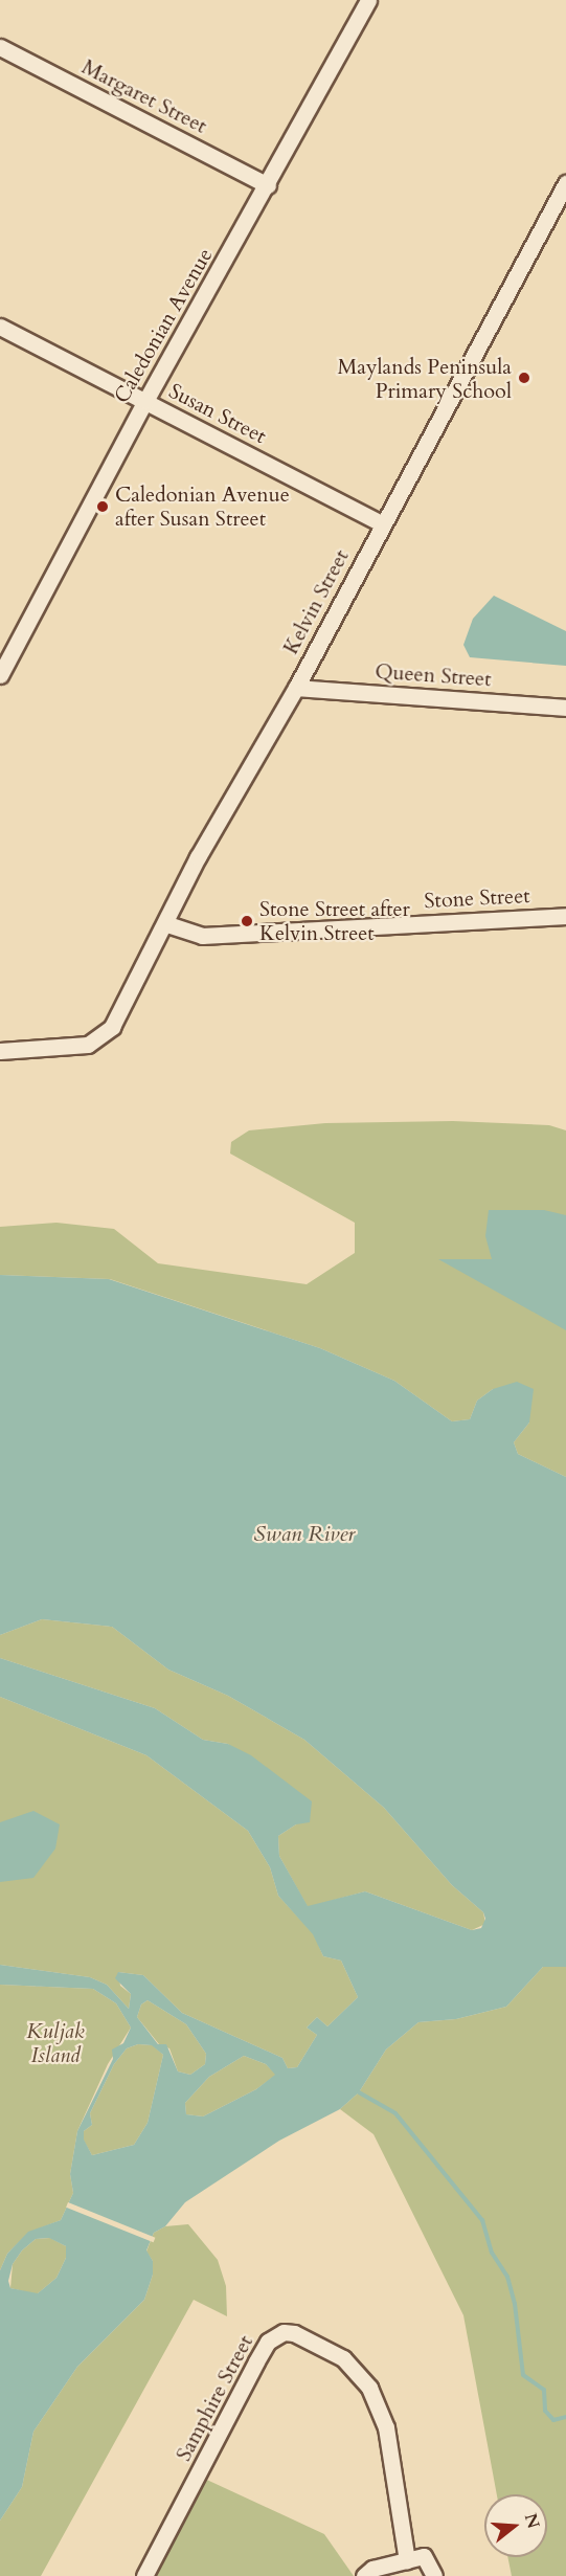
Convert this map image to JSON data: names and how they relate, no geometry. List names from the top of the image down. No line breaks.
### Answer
{"streets":{"street":["Margaret Street","Caledonian Avenue","Susan Street","Kelvin Street","Queen Street","Stone Street","Samphire Street"]},"crossings":[["Margaret Street","Caledonian Avenue"],["Caledonian Avenue","Susan Street"],["Susan Street","Kelvin Street"],["Kelvin Street","Queen Street"],["Kelvin Street","Stone Street"]],"water":["Swan River"],"parks":["Kuljak Island"],"places":["Maylands Peninsula Primary School","Caledonian Avenue after Susan Street","Stone Street after Kelvin Street"],"north":"right"}
